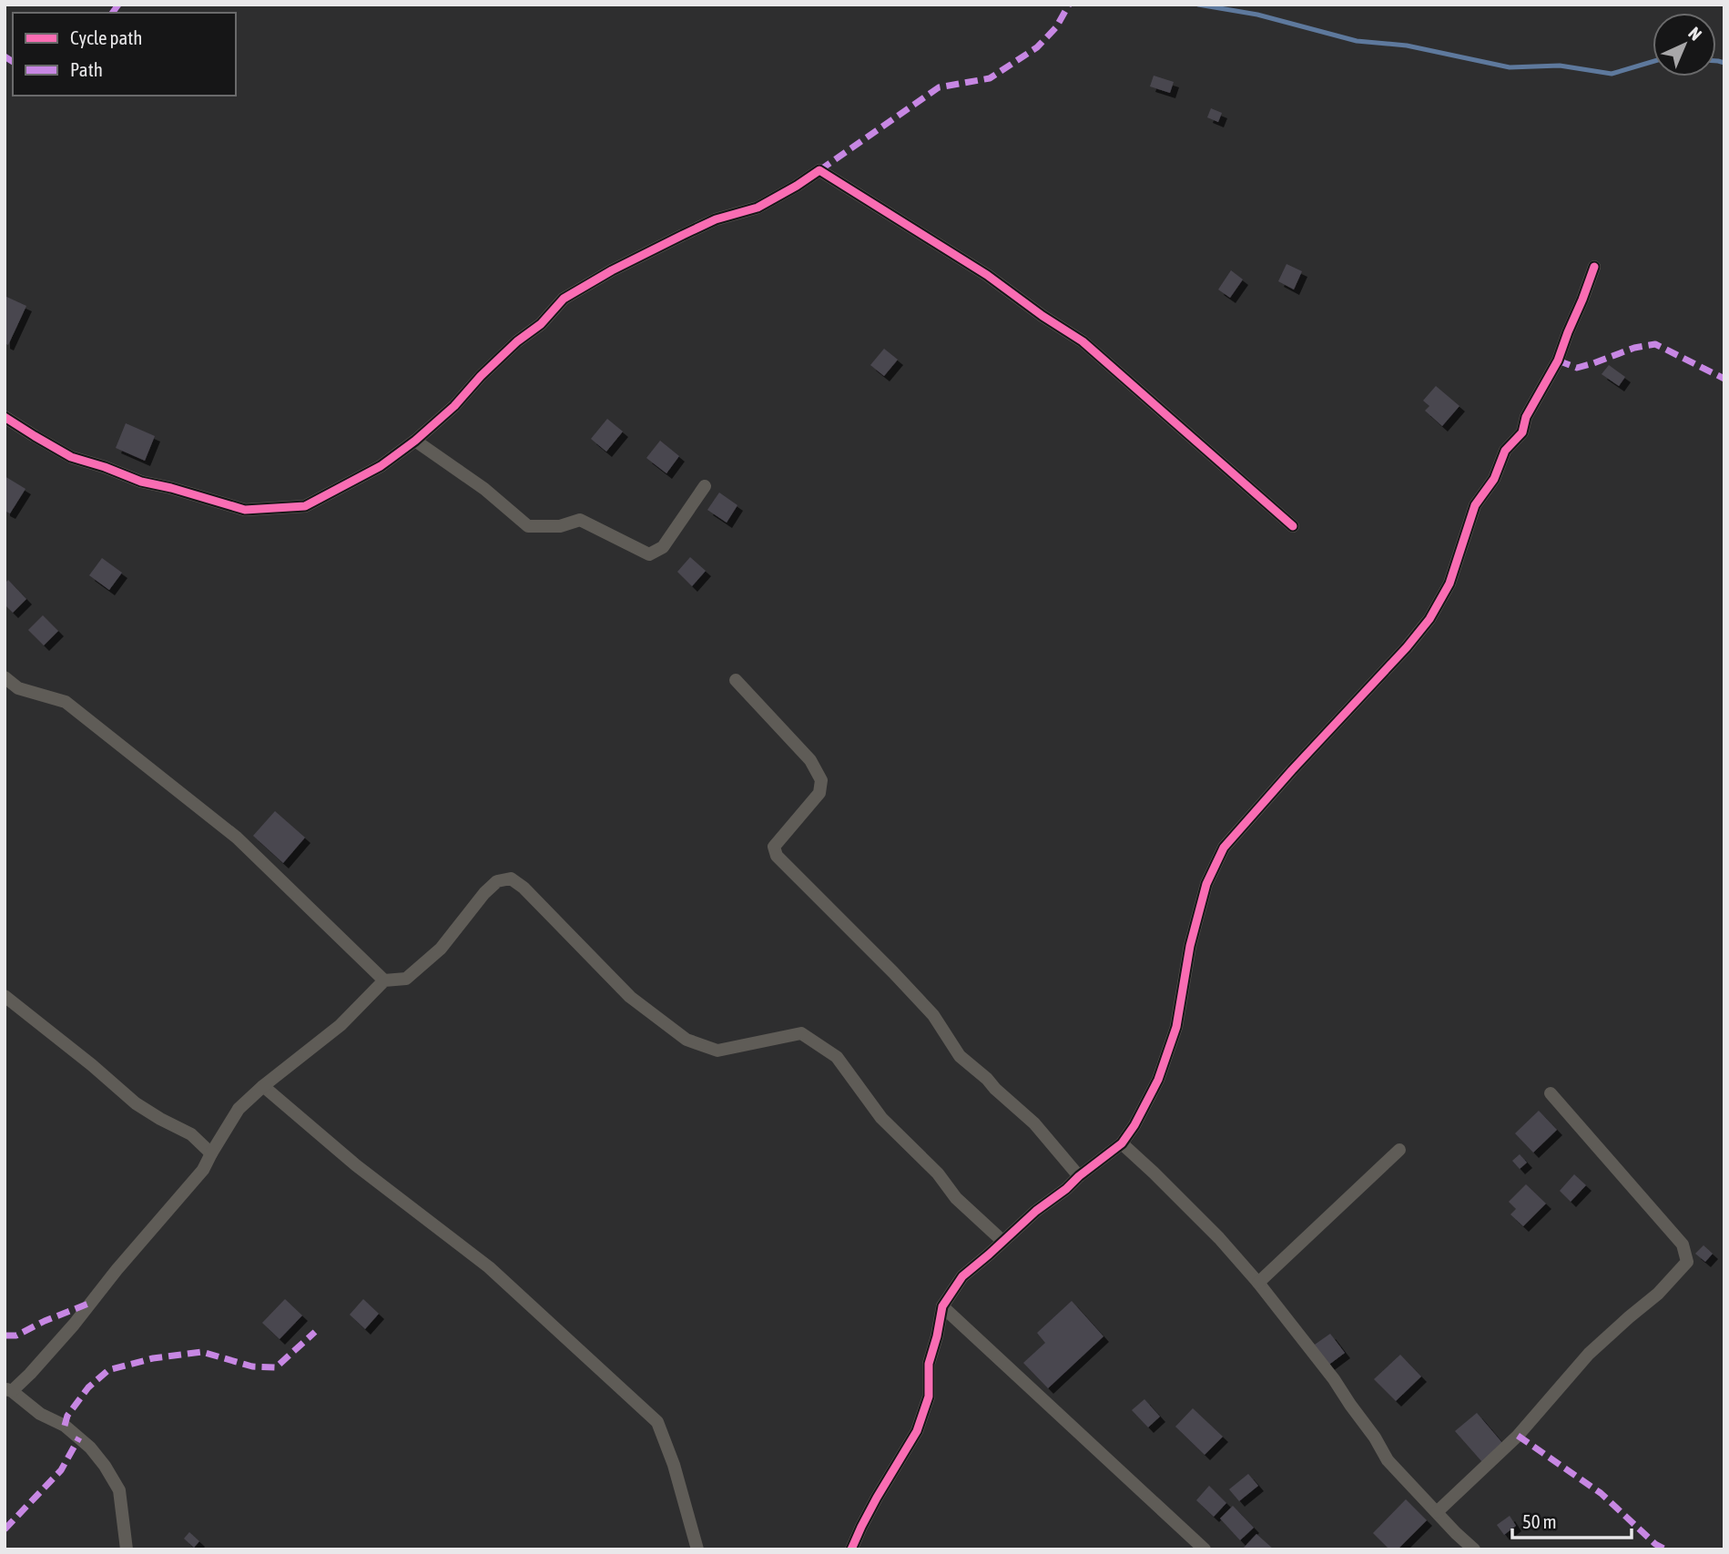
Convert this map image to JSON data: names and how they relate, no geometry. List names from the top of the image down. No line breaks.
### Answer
{"legend":["Cycle path","Path"],"scale_bar":"50 m","north":"top right"}
